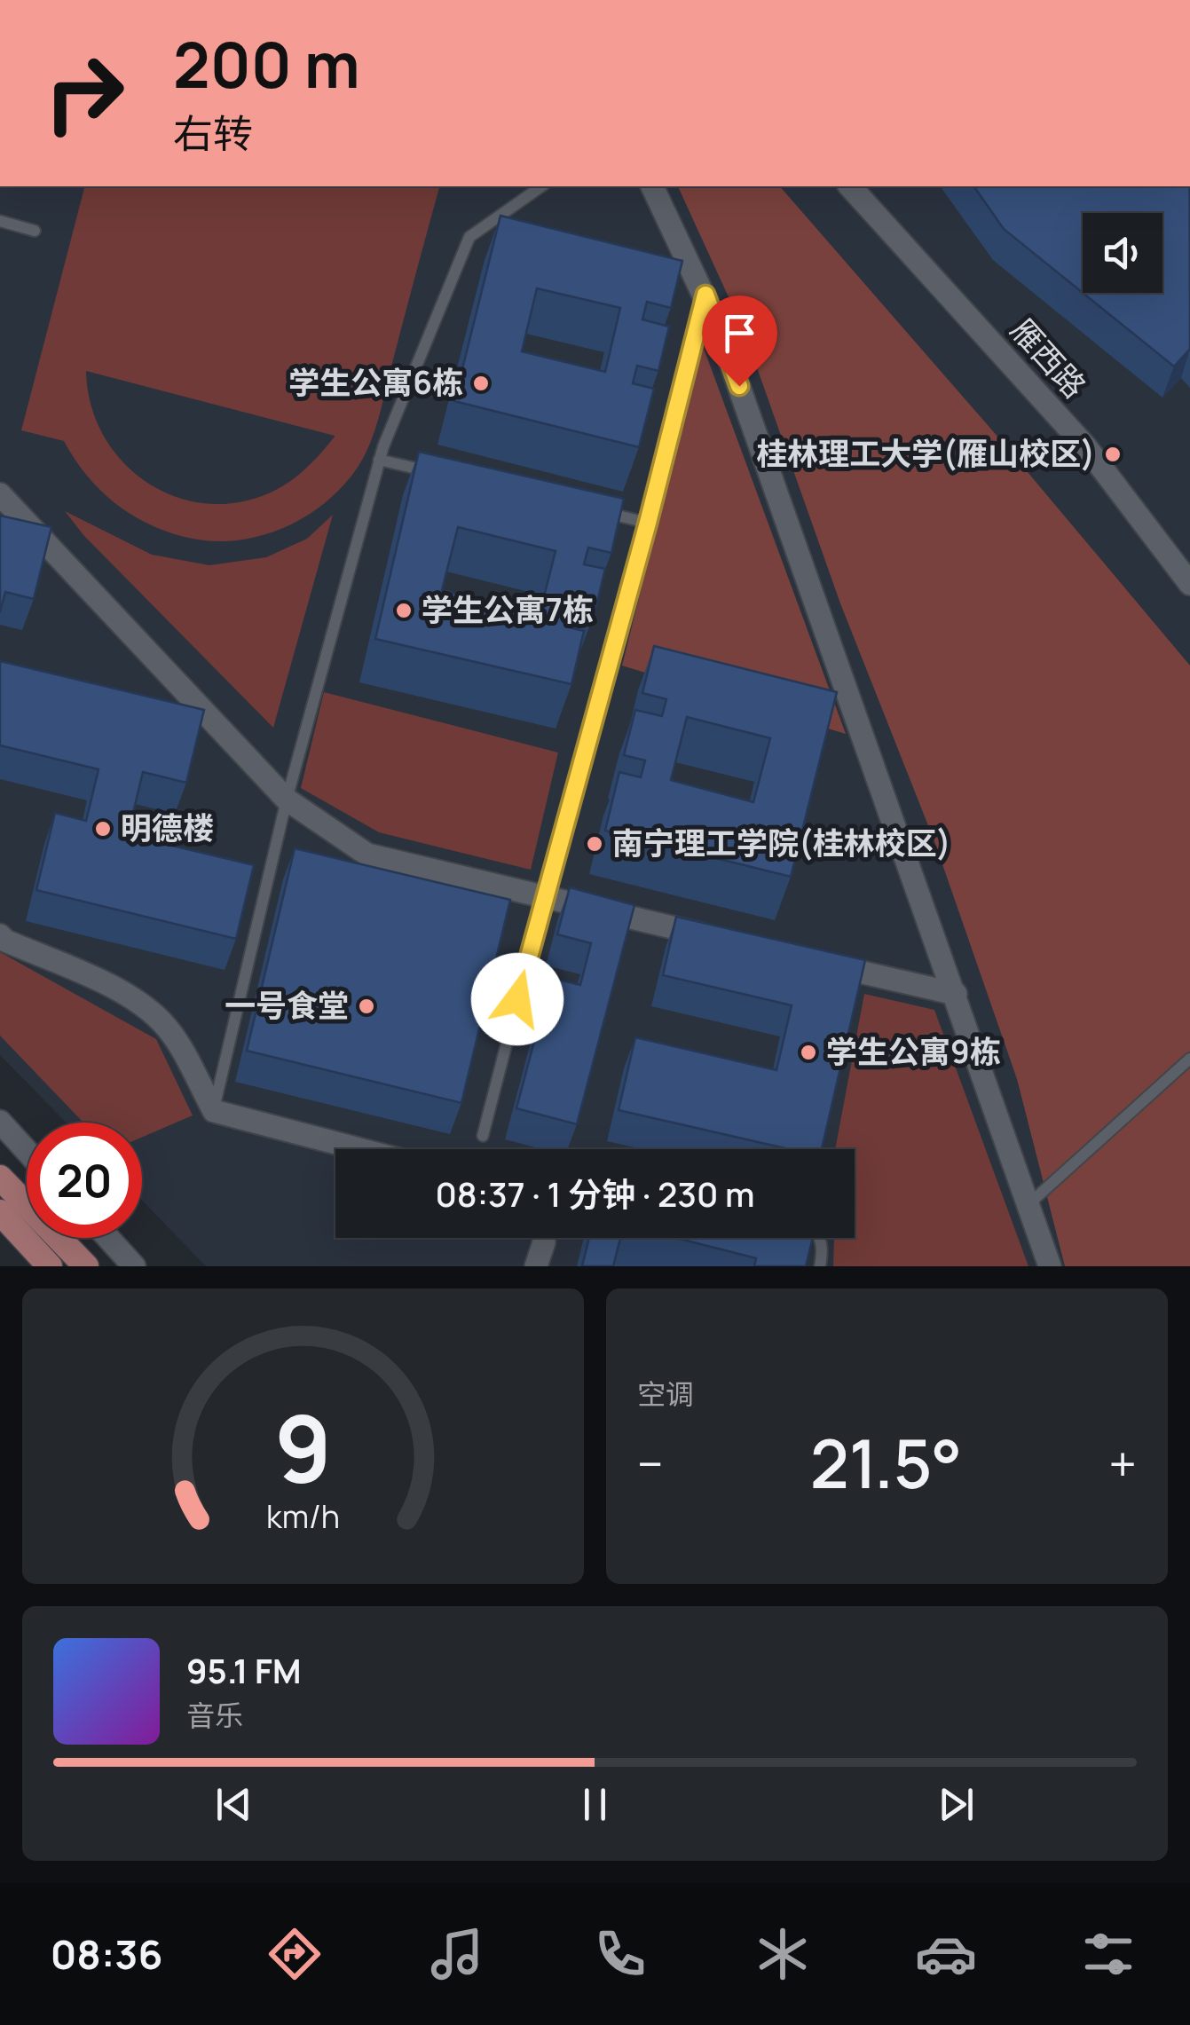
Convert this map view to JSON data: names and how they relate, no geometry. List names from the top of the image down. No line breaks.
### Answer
{"streets":{"street":["雁西路"]},"places":["学生公寓6栋","桂林理工大学(雁山校区)","学生公寓7栋","明德楼","南宁理工学院(桂林校区)","一号食堂","学生公寓9栋"],"page":{"turn":["200 m","右转"],"limit":"20","trip":"08:37 · 1 分钟 · 230 m","tile":"空调","heat":["−","21.5°","+"],"song":["95.1 FM","音乐"],"tabs":"08:36","gauge":["9","km/h"]}}
